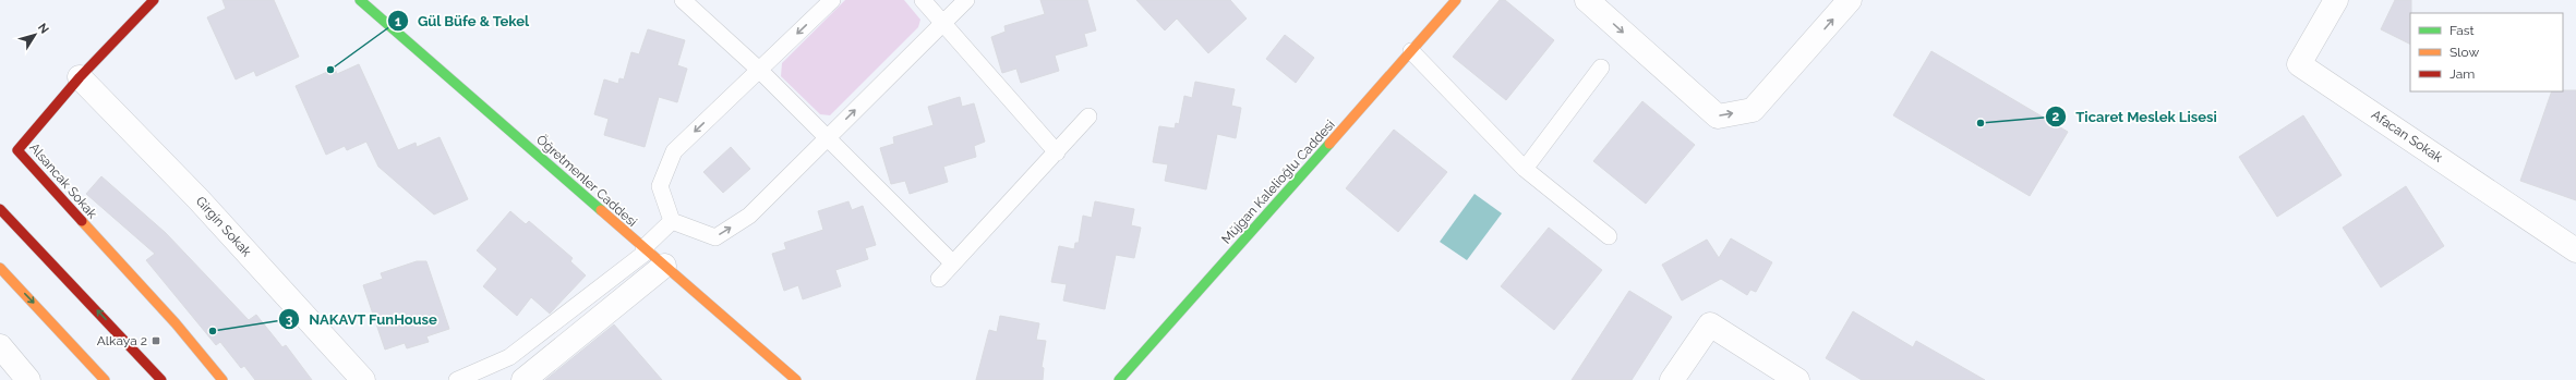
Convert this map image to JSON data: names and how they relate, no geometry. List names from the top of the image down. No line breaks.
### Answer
{"streets":{"street":["Afacan Sokak","Alsancak Sokak","Öğretmenler Caddesi","Müjgan Kalelioğlu Caddesi","Girgin Sokak"]},"crossings":[["Alsancak Sokak","Girgin Sokak"]],"places":{"other":["Gül Büfe & Tekel","Ticaret Meslek Lisesi","NAKAVT FunHouse"],"transit":["Alkaya 2"]},"legend":["Fast","Slow","Jam"],"north":"top right"}
